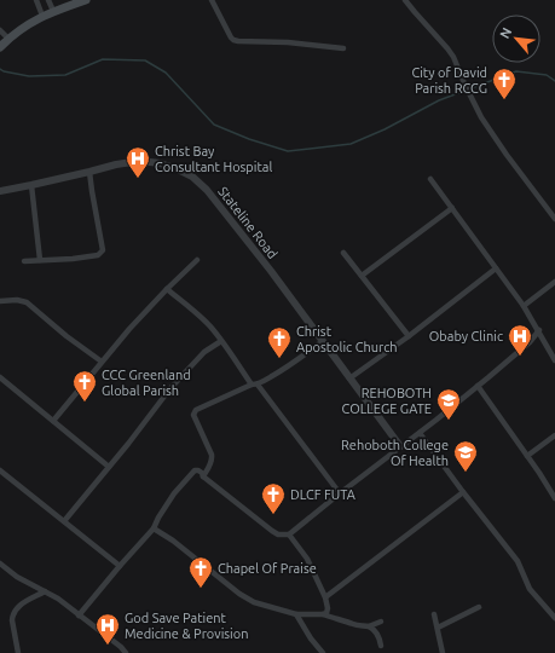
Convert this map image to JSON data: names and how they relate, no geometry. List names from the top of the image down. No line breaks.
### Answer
{"streets":{"street":["Stateline Road"]},"places":{"church":["City of David Parish RCCG","Christ Apostolic Church","CCC Greenland Global Parish","DLCF FUTA","Chapel Of Praise"],"hospital":["Christ Bay Consultant Hospital","Obaby Clinic","God Save Patient Medicine & Provision"],"school or university":["REHOBOTH COLLEGE GATE","Rehoboth College Of Health"]},"north":"top left"}
